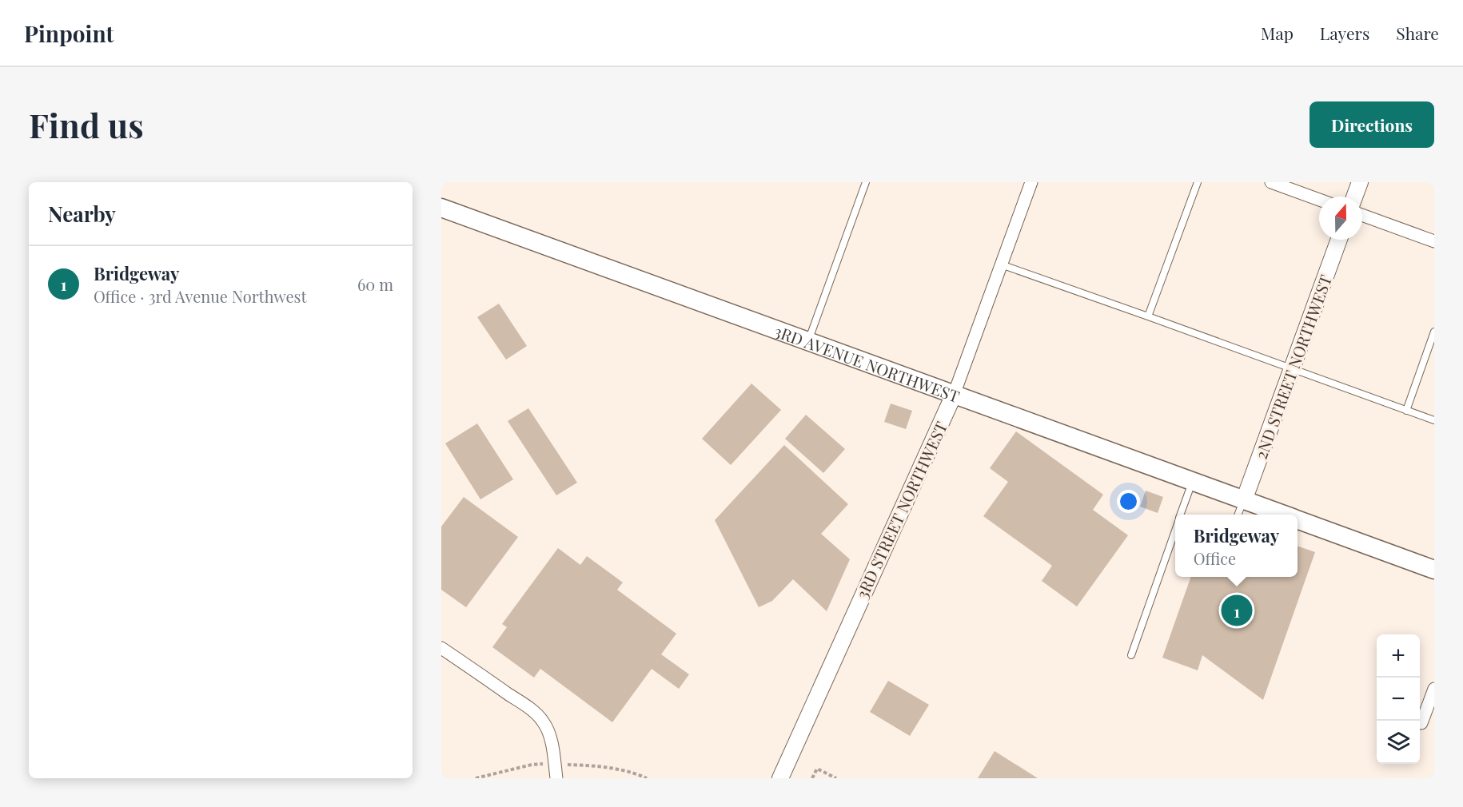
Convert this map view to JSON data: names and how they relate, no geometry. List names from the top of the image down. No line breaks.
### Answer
{"streets":{"main road":["3RD AVENUE NORTHWEST"],"street":["2ND STREET NORTHWEST","3RD STREET NORTHWEST"]},"crossings":[["3RD AVENUE NORTHWEST","2ND STREET NORTHWEST"],["3RD AVENUE NORTHWEST","3RD STREET NORTHWEST"]],"north":"top","page":{"header":"Pinpoint","nav":["Map","Layers","Share"],"buttons":"Directions","title":"Find us","heading":"Nearby","list":[{"mark":"1","name":"Bridgeway","note":"Office · 3rd Avenue Northwest","value":"60 m"}],"popup":["Bridgeway","Office"],"pins":"1","map_buttons":["+","−"]}}
